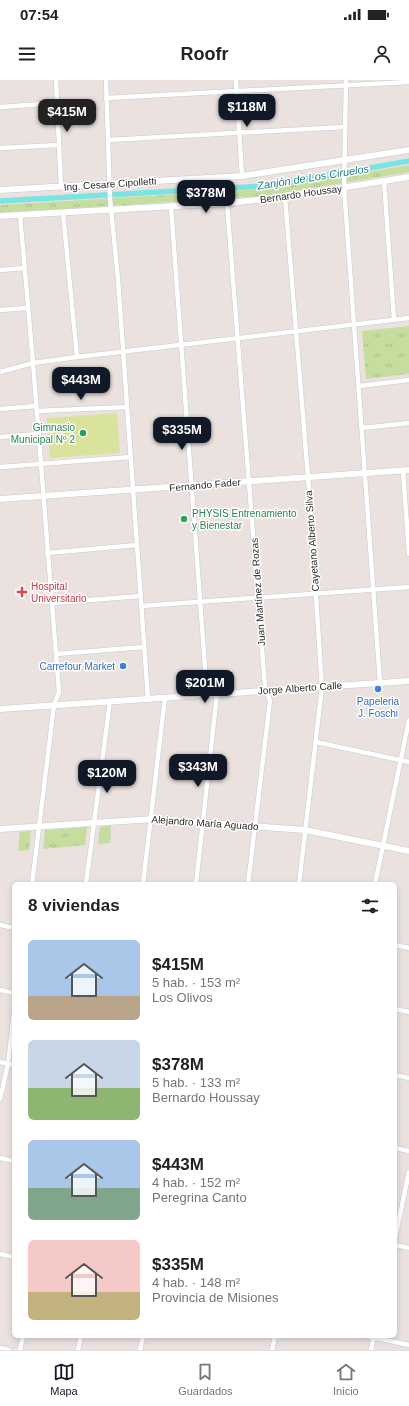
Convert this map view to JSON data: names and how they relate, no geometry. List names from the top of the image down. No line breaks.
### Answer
{"streets":{"street":["Ing. Cesare Cipolletti","Bernardo Houssay","Fernando Fader","Cayetano Alberto Silva","Juan Martínez de Rozas","Jorge Alberto Calle","Alejandro María Aguado"]},"crossings":[["Bernardo Houssay","Cayetano Alberto Silva"],["Bernardo Houssay","Juan Martínez de Rozas"],["Fernando Fader","Cayetano Alberto Silva"],["Fernando Fader","Juan Martínez de Rozas"],["Cayetano Alberto Silva","Jorge Alberto Calle"],["Cayetano Alberto Silva","Alejandro María Aguado"],["Juan Martínez de Rozas","Jorge Alberto Calle"],["Juan Martínez de Rozas","Alejandro María Aguado"]],"water":["Zanjón de Los Ciruelos"],"places":{"other":["Gimnasio Municipal Nº 2","PHYSIS Entrenamiento y Bienestar","Carrefour Market","Papeleria J. Foschi"],"health":["Hospital Universitario"]},"page":{"status":"07:54","header":"Roofr","price":["$118M","$415M","$378M","$443M","$335M","$201M","$343M","$120M"],"heading":"8 viviendas","list":[{"name":"$415M","note":"5 hab. · 153 m² · Los Olivos"},{"name":"$378M","note":"5 hab. · 133 m² · Bernardo Houssay"},{"name":"$443M","note":"4 hab. · 152 m² · Peregrina Canto"},{"name":"$335M","note":"4 hab. · 148 m² · Provincia de Misiones"}],"tabs":["Mapa","Guardados","Inicio"]}}
